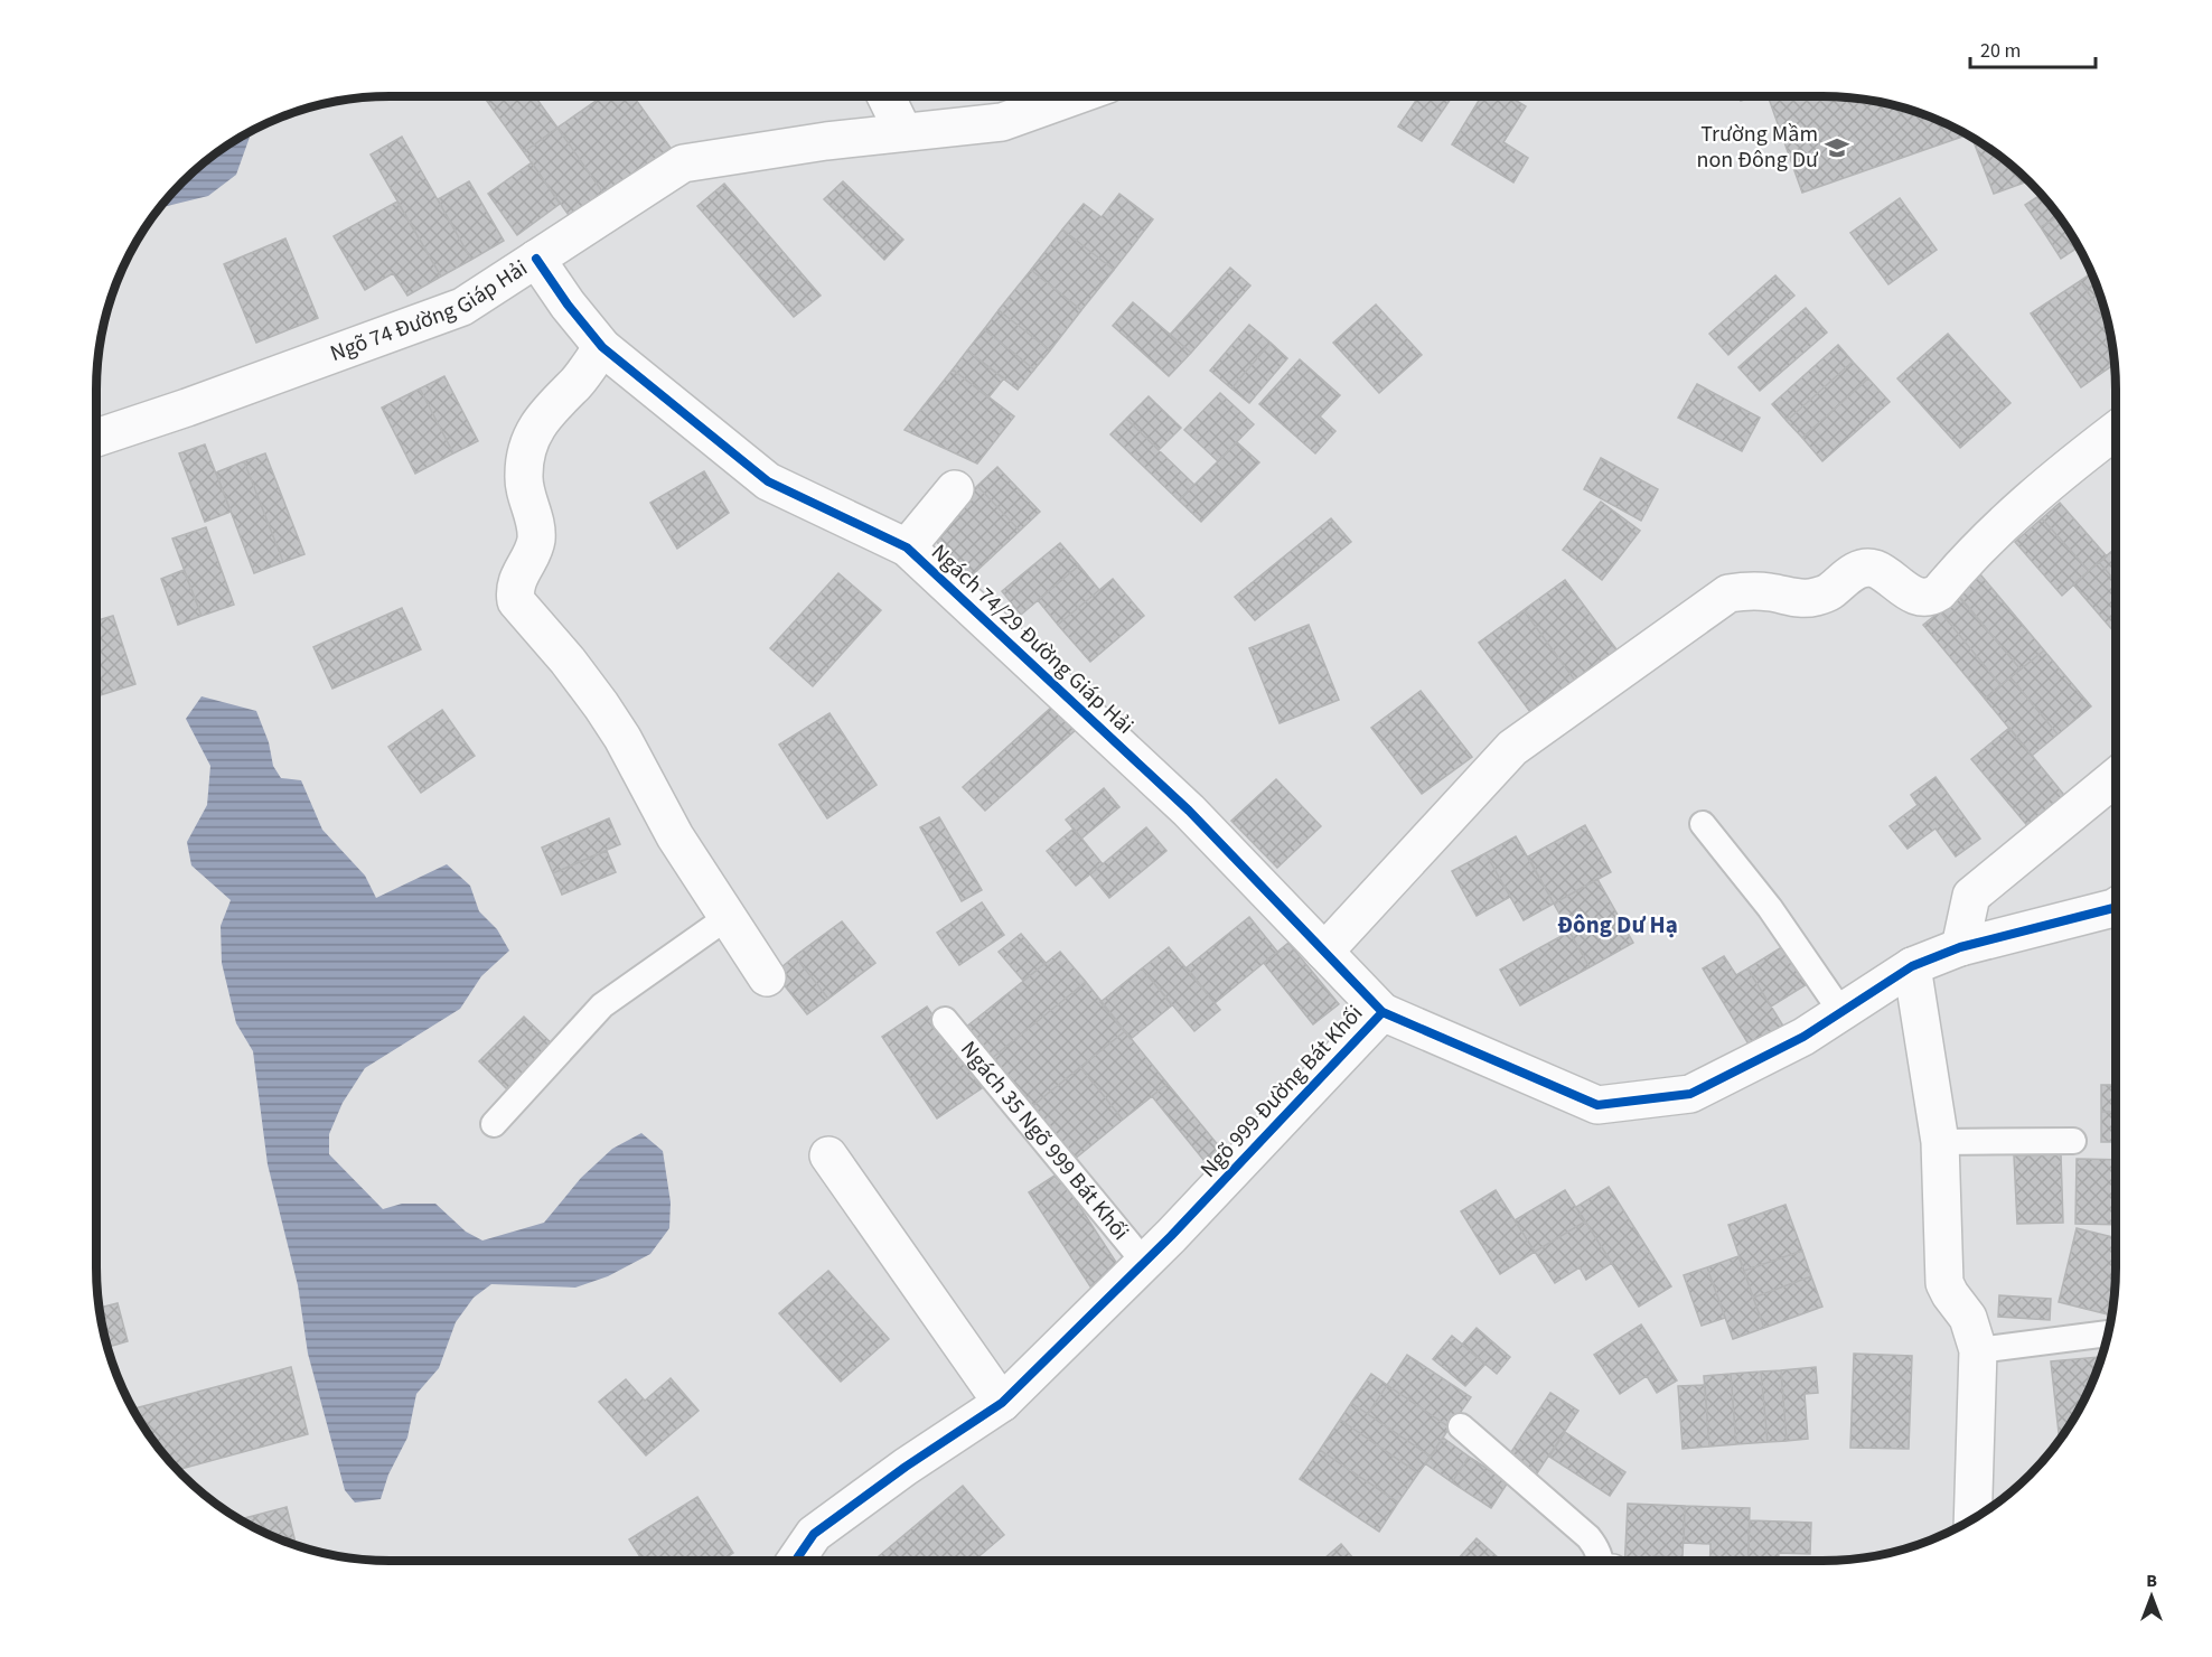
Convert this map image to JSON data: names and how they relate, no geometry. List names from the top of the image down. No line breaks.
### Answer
{"streets":{"street":["Ngõ 74 Đường Giáp Hải","Ngách 74/29 Đường Giáp Hải","Ngõ 999 Đường Bát Khối"],"lane":["Ngách 35 Ngõ 999 Bát Khối"]},"crossings":[["Ngõ 74 Đường Giáp Hải","Ngách 74/29 Đường Giáp Hải"],["Ngách 74/29 Đường Giáp Hải","Ngõ 999 Đường Bát Khối"],["Ngõ 999 Đường Bát Khối","Ngách 35 Ngõ 999 Bát Khối"]],"districts":["Đông Dư Hạ"],"places":{"school or university":["Trường Mầm non Đông Dư"]},"scale_bar":"20 m","north":"top"}
